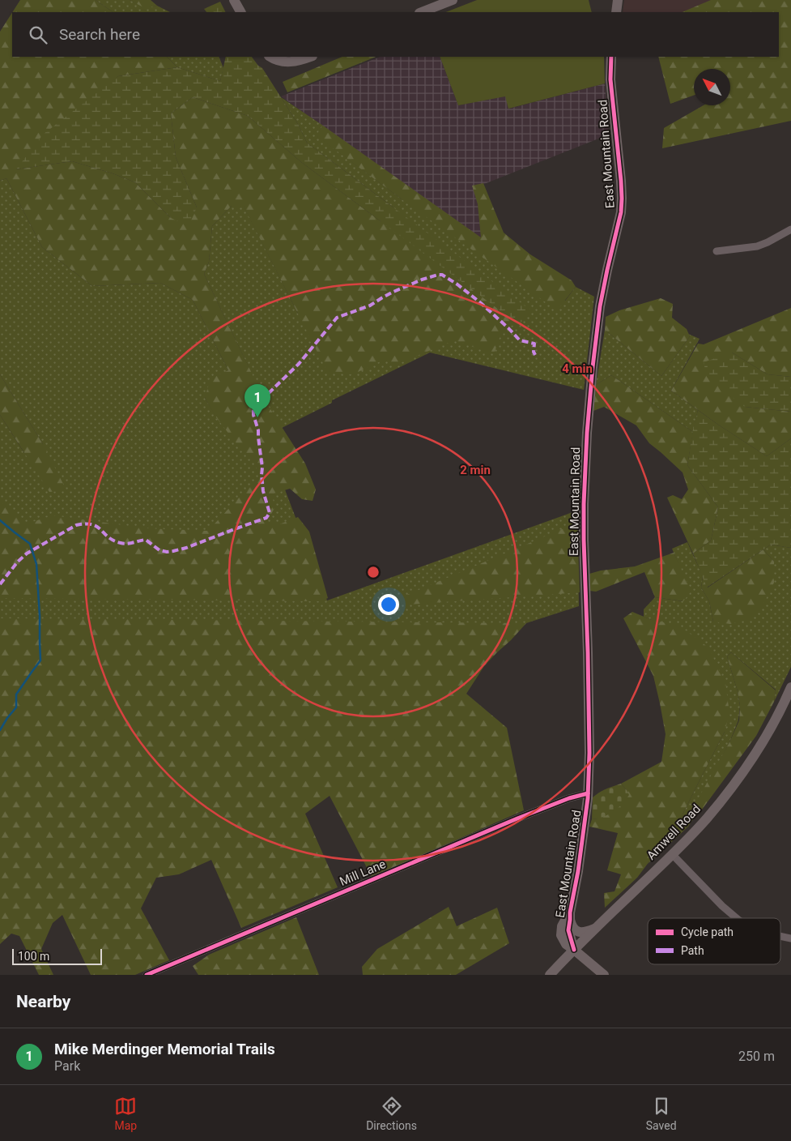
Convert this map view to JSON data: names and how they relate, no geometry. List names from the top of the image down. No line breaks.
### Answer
{"streets":{"street":["East Mountain Road","Amwell Road","Mill Lane"]},"crossings":[["East Mountain Road","Amwell Road"],["East Mountain Road","Mill Lane"]],"legend":["Cycle path","Path"],"scale_bar":"100 m","north":"top left","page":{"search":"Search here","pins":"1","scale":"100 m","heading":"Nearby","list":[{"mark":"1","name":"Mike Merdinger Memorial Trails","note":"Park","value":"250 m"}],"nav":["Map","Directions","Saved"]},"rings":["4 min","2 min"]}
